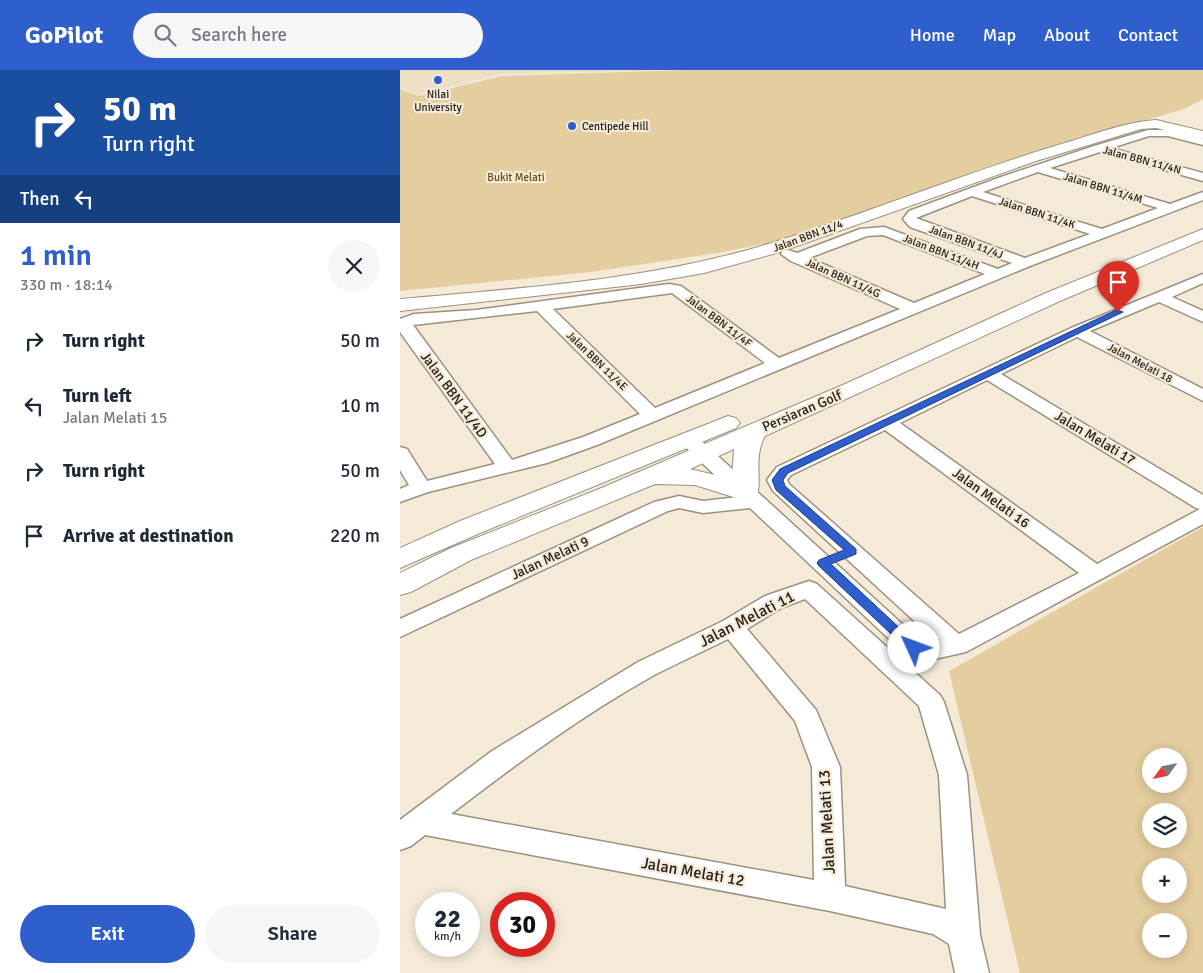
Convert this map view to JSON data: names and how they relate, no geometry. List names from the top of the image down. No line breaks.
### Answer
{"streets":{"street":["Jalan BBN 11/4N","Jalan BBN 11/4M","Jalan BBN 11/4K","Jalan BBN 11/4","Jalan BBN 11/4J","Jalan BBN 11/4H","Jalan BBN 11/4G","Jalan BBN 11/4F","Jalan BBN 11/4E","Jalan Melati 18","Jalan BBN 11/4D","Persiaran Golf","Jalan Melati 17","Jalan Melati 16","Jalan Melati 9","Jalan Melati 11","Jalan Melati 13","Jalan Melati 12"]},"crossings":[["Jalan BBN 11/4N","Jalan BBN 11/4"],["Jalan BBN 11/4K","Jalan BBN 11/4J"],["Jalan BBN 11/4","Jalan BBN 11/4G"],["Jalan BBN 11/4H","Jalan BBN 11/4G"],["Jalan BBN 11/4F","Jalan BBN 11/4E"],["Jalan BBN 11/4F","Jalan BBN 11/4D"],["Jalan BBN 11/4E","Jalan BBN 11/4D"],["Jalan Melati 11","Jalan Melati 13"],["Jalan Melati 11","Jalan Melati 12"],["Jalan Melati 13","Jalan Melati 12"]],"parks":["Bukit Melati"],"places":["Nilai University","Centipede Hill"],"north":"bottom left","page":{"header":"GoPilot","search":"Search here","nav":["Home","Map","About","Contact"],"turn":["50 m","Turn right"],"then":"Then","heading":["1 min","330 m · 18:14"],"list":[{"name":"Turn right","value":"50 m"},{"name":"Turn left","note":"Jalan Melati 15","value":"10 m"},{"name":"Turn right","value":"50 m"},{"name":"Arrive at destination","value":"220 m"}],"map_buttons":["+","−"],"speed":"22 km/h","limit":"30","buttons":["Exit","Share"]}}
